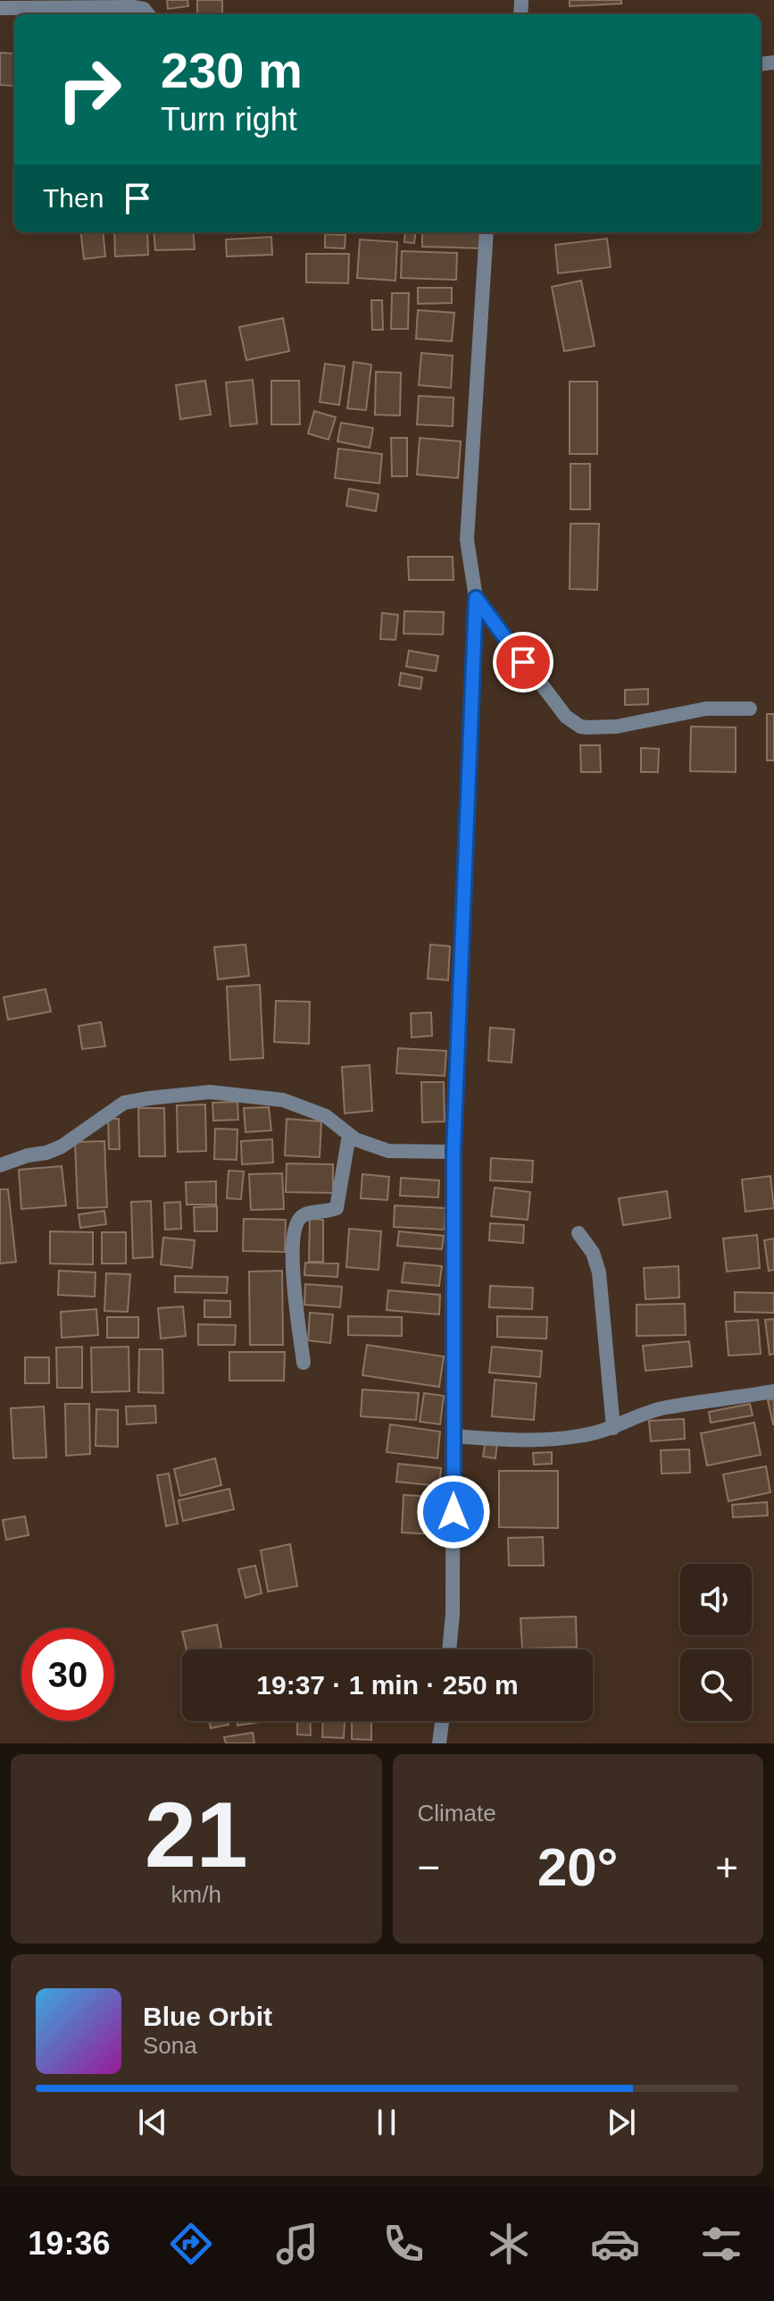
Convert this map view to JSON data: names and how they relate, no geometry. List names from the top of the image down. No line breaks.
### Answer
{"page":{"turn":["230 m","Turn right"],"then":"Then","limit":"30","trip":"19:37 · 1 min · 250 m","tile":[["21","km/h"],"Climate"],"heat":["−","20°","+"],"song":["Blue Orbit","Sona"],"tabs":"19:36"}}
